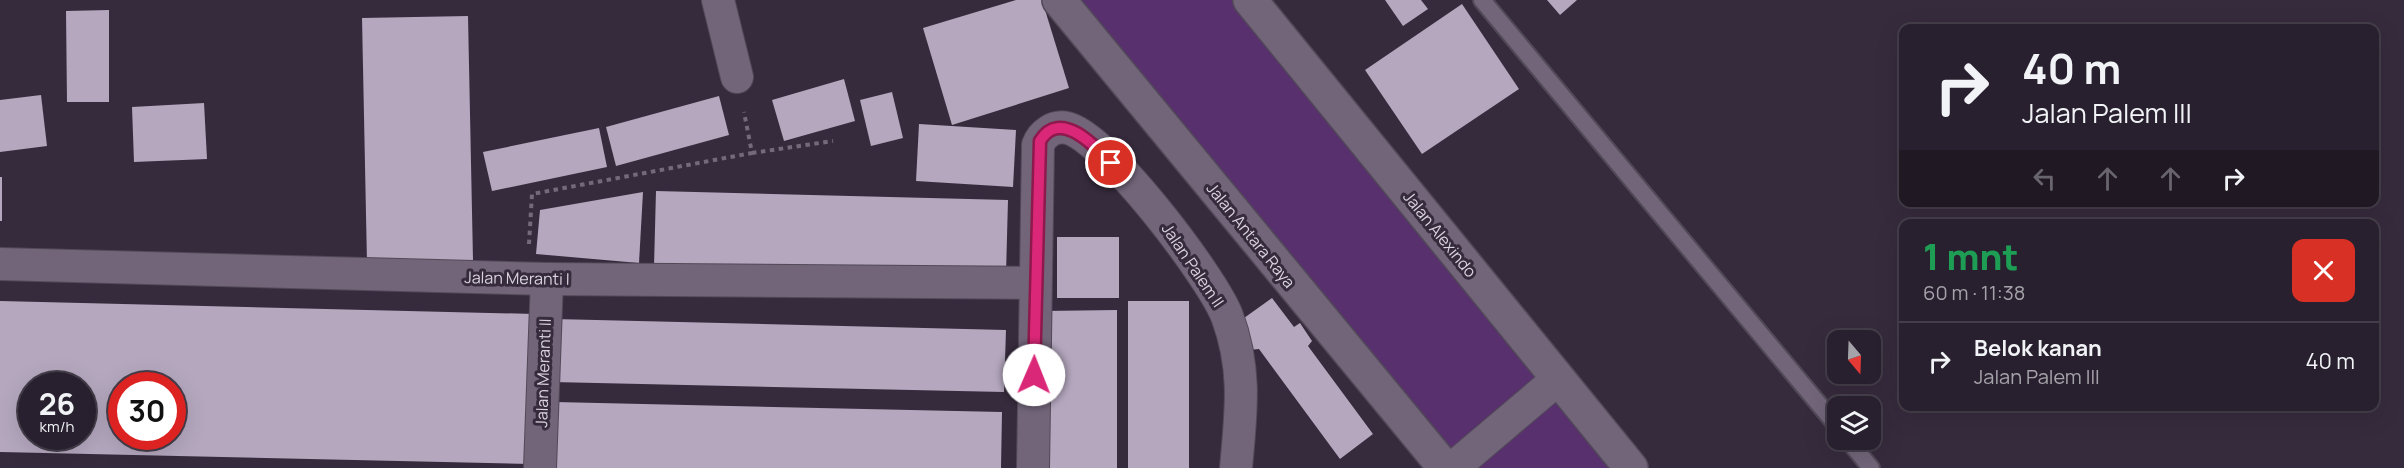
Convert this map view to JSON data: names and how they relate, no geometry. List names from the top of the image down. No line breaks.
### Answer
{"streets":{"street":["Jalan Alexindo","Jalan Antara Raya","Jalan Palem II","Jalan Meranti I","Jalan Meranti II"]},"crossings":[["Jalan Palem II","Jalan Meranti I"],["Jalan Meranti I","Jalan Meranti II"]],"north":"bottom","page":{"turn":["40 m","Jalan Palem III"],"heading":["1 mnt","60 m · 11:38"],"list":[{"name":"Belok kanan","note":"Jalan Palem III","value":"40 m"}],"speed":"26 km/h","limit":"30"}}
